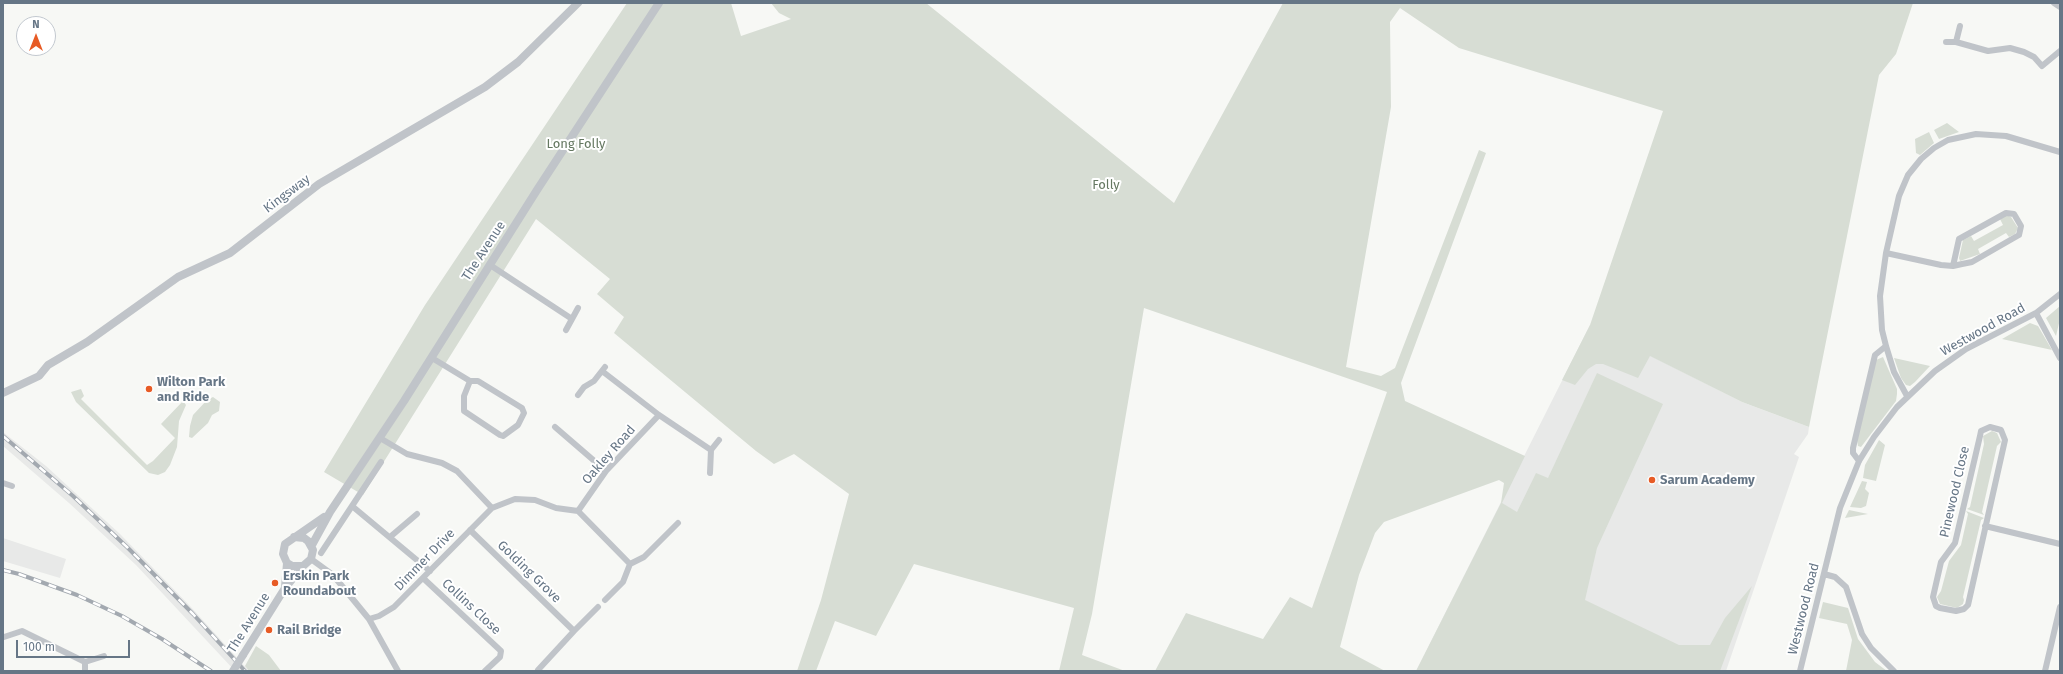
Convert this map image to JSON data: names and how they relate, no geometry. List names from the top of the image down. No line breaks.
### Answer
{"streets":{"street":["Kingsway","The Avenue","Westwood Road","Oakley Road","Pinewood Close","Dimmer Drive","Golding Grove","Collins Close"]},"crossings":[["Dimmer Drive","Golding Grove"],["Dimmer Drive","Collins Close"]],"parks":["Long Folly","Folly"],"places":["Wilton Park and Ride","Sarum Academy","Erskin Park Roundabout","Rail Bridge"],"scale_bar":"100 m","north":"top"}
